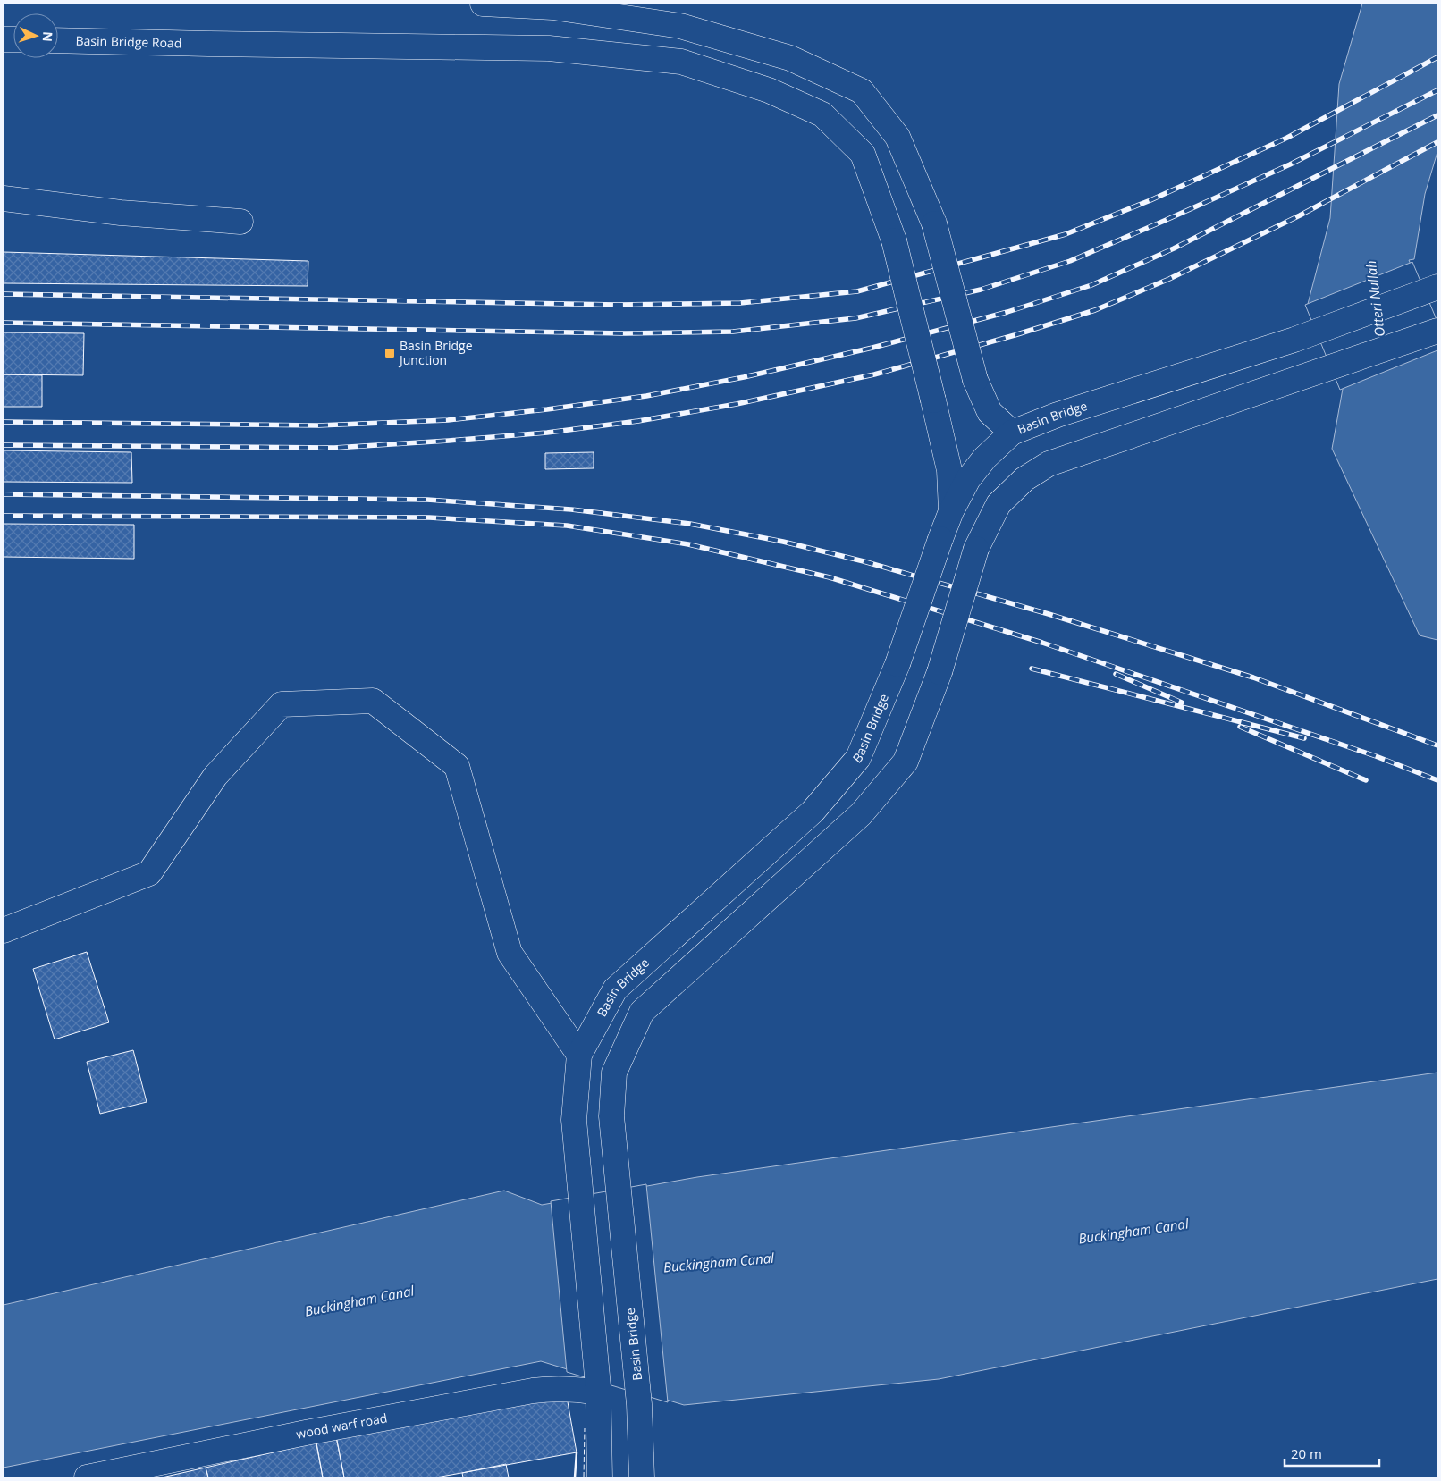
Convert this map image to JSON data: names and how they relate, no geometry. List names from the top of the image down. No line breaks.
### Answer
{"streets":{"main road":["Basin Bridge Road","Basin Bridge","wood warf road"]},"crossings":[["Basin Bridge Road","Basin Bridge"],["Basin Bridge","wood warf road"]],"water":["Otteri Nullah","Buckingham Canal"],"places":{"transit":["Basin Bridge Junction"]},"scale_bar":"20 m","north":"right"}
